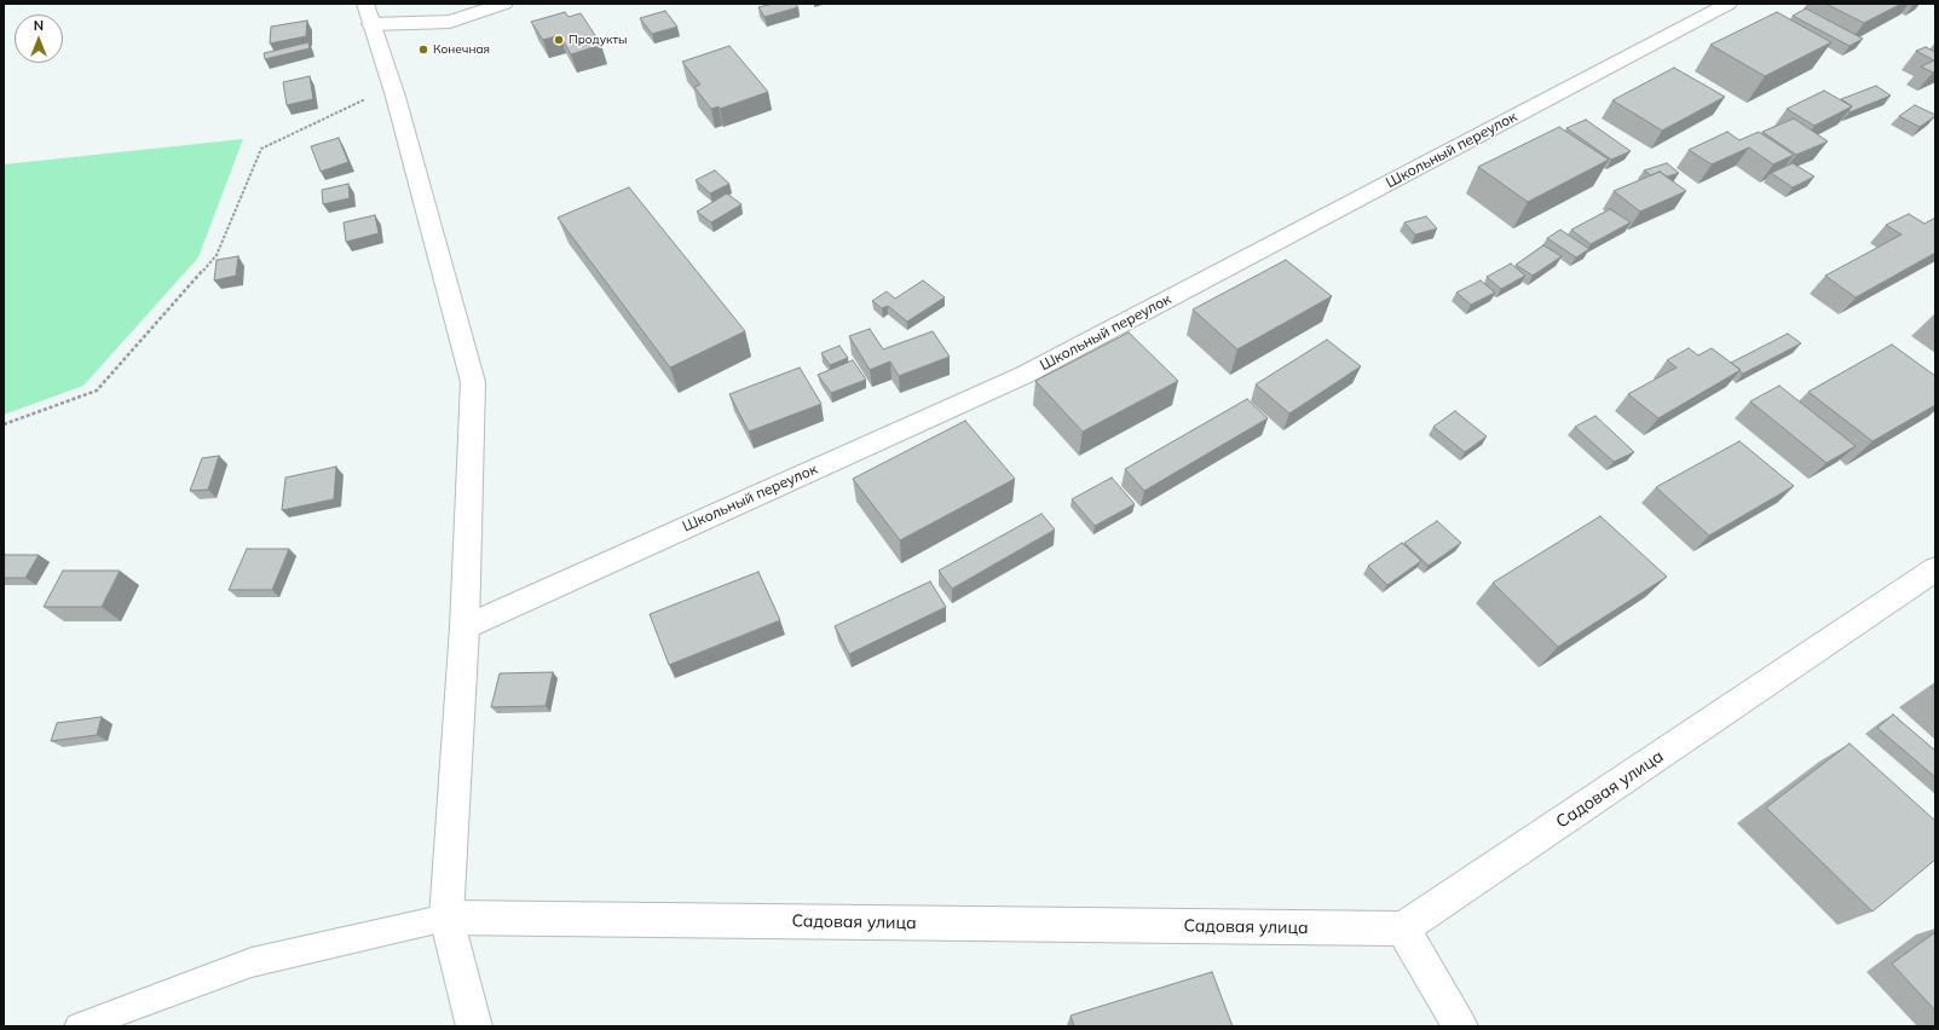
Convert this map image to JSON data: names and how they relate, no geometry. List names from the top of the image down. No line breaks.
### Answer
{"streets":{"street":["Школьный переулок","Садовая улица"]},"places":["Продукты","Конечная"],"north":"top"}
